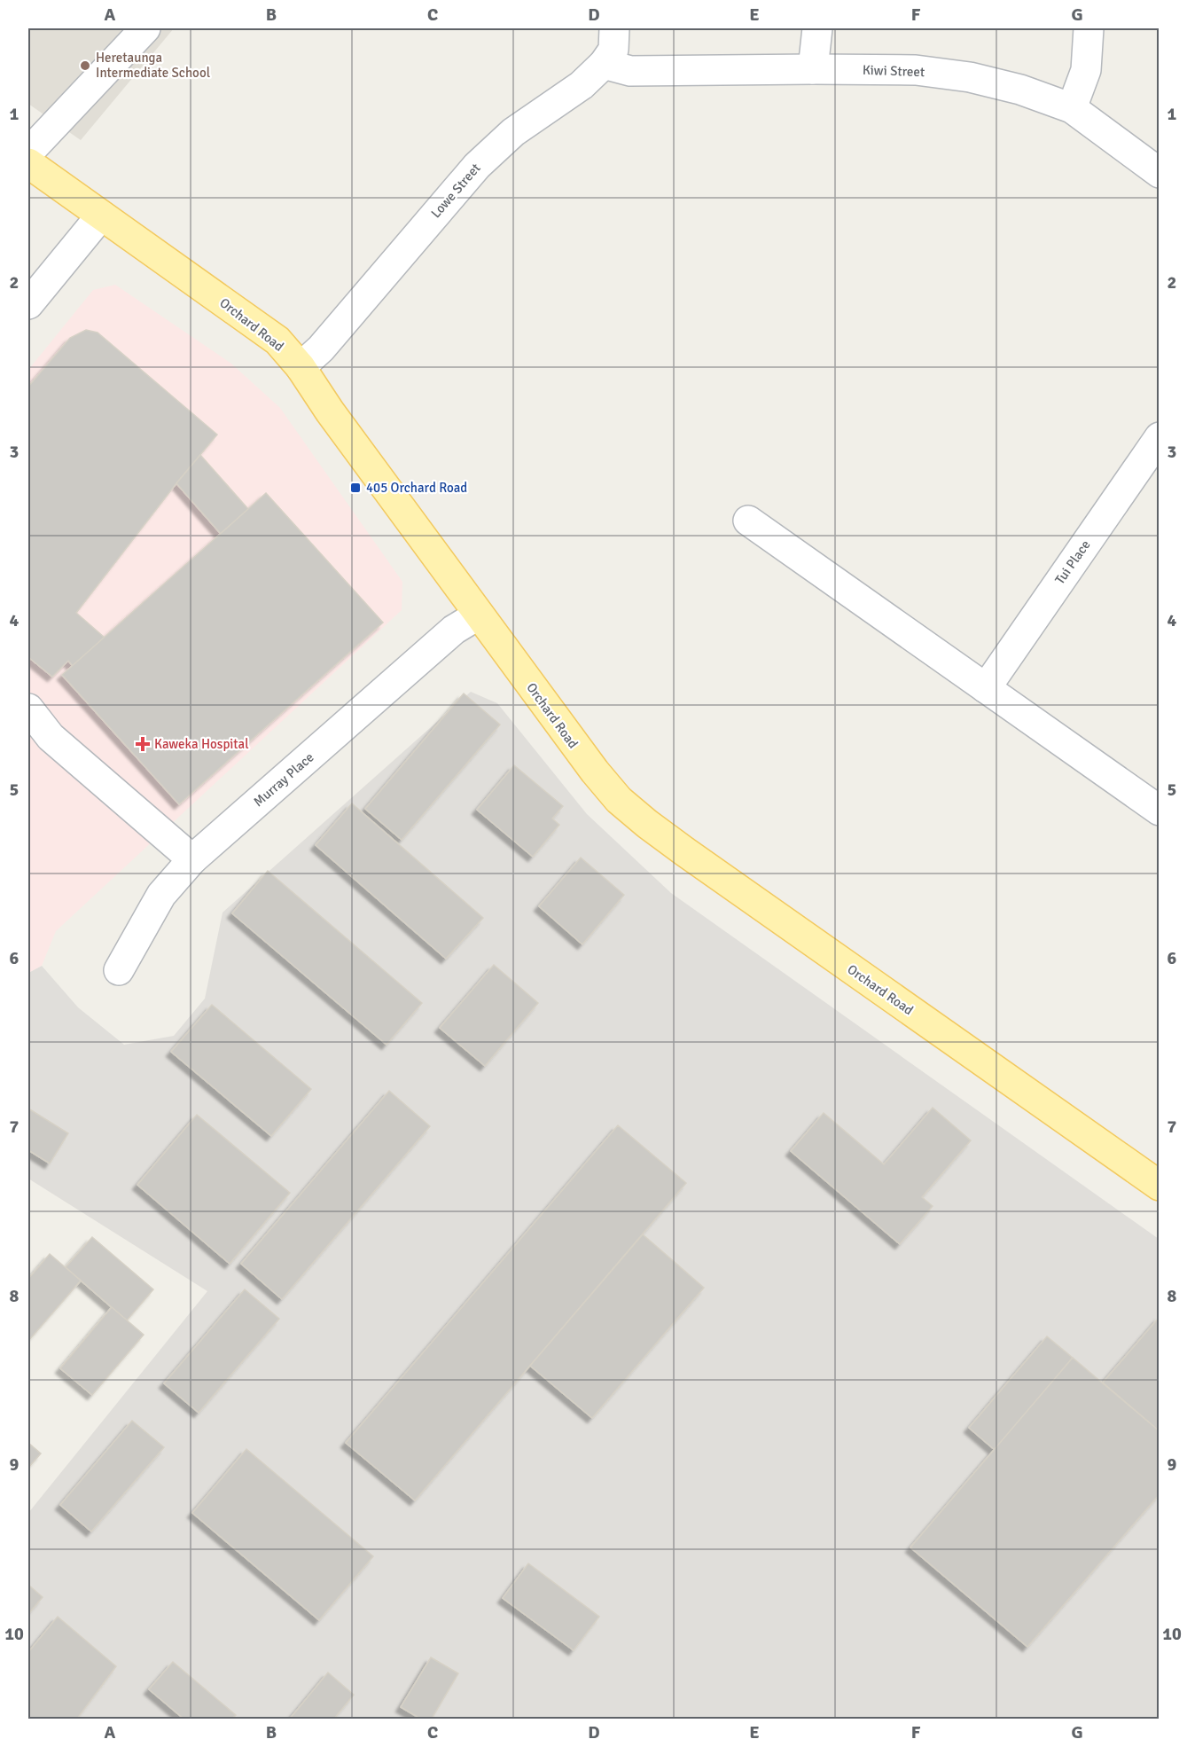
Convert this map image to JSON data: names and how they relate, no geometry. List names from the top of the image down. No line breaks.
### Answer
{"streets":{"main road":["Orchard Road"],"street":["Kiwi Street","Lowe Street","Tui Place","Murray Place"]},"crossings":[["Kiwi Street","Lowe Street"],["Lowe Street","Orchard Road"],["Orchard Road","Murray Place"]],"places":{"other":["Heretaunga Intermediate School"],"transit":["405 Orchard Road"],"health":["Kaweka Hospital"]},"grid":{"columns":["A","B","C","D","E","F","G"],"rows":["1","2","3","4","5","6","7","8","9","10"]}}
